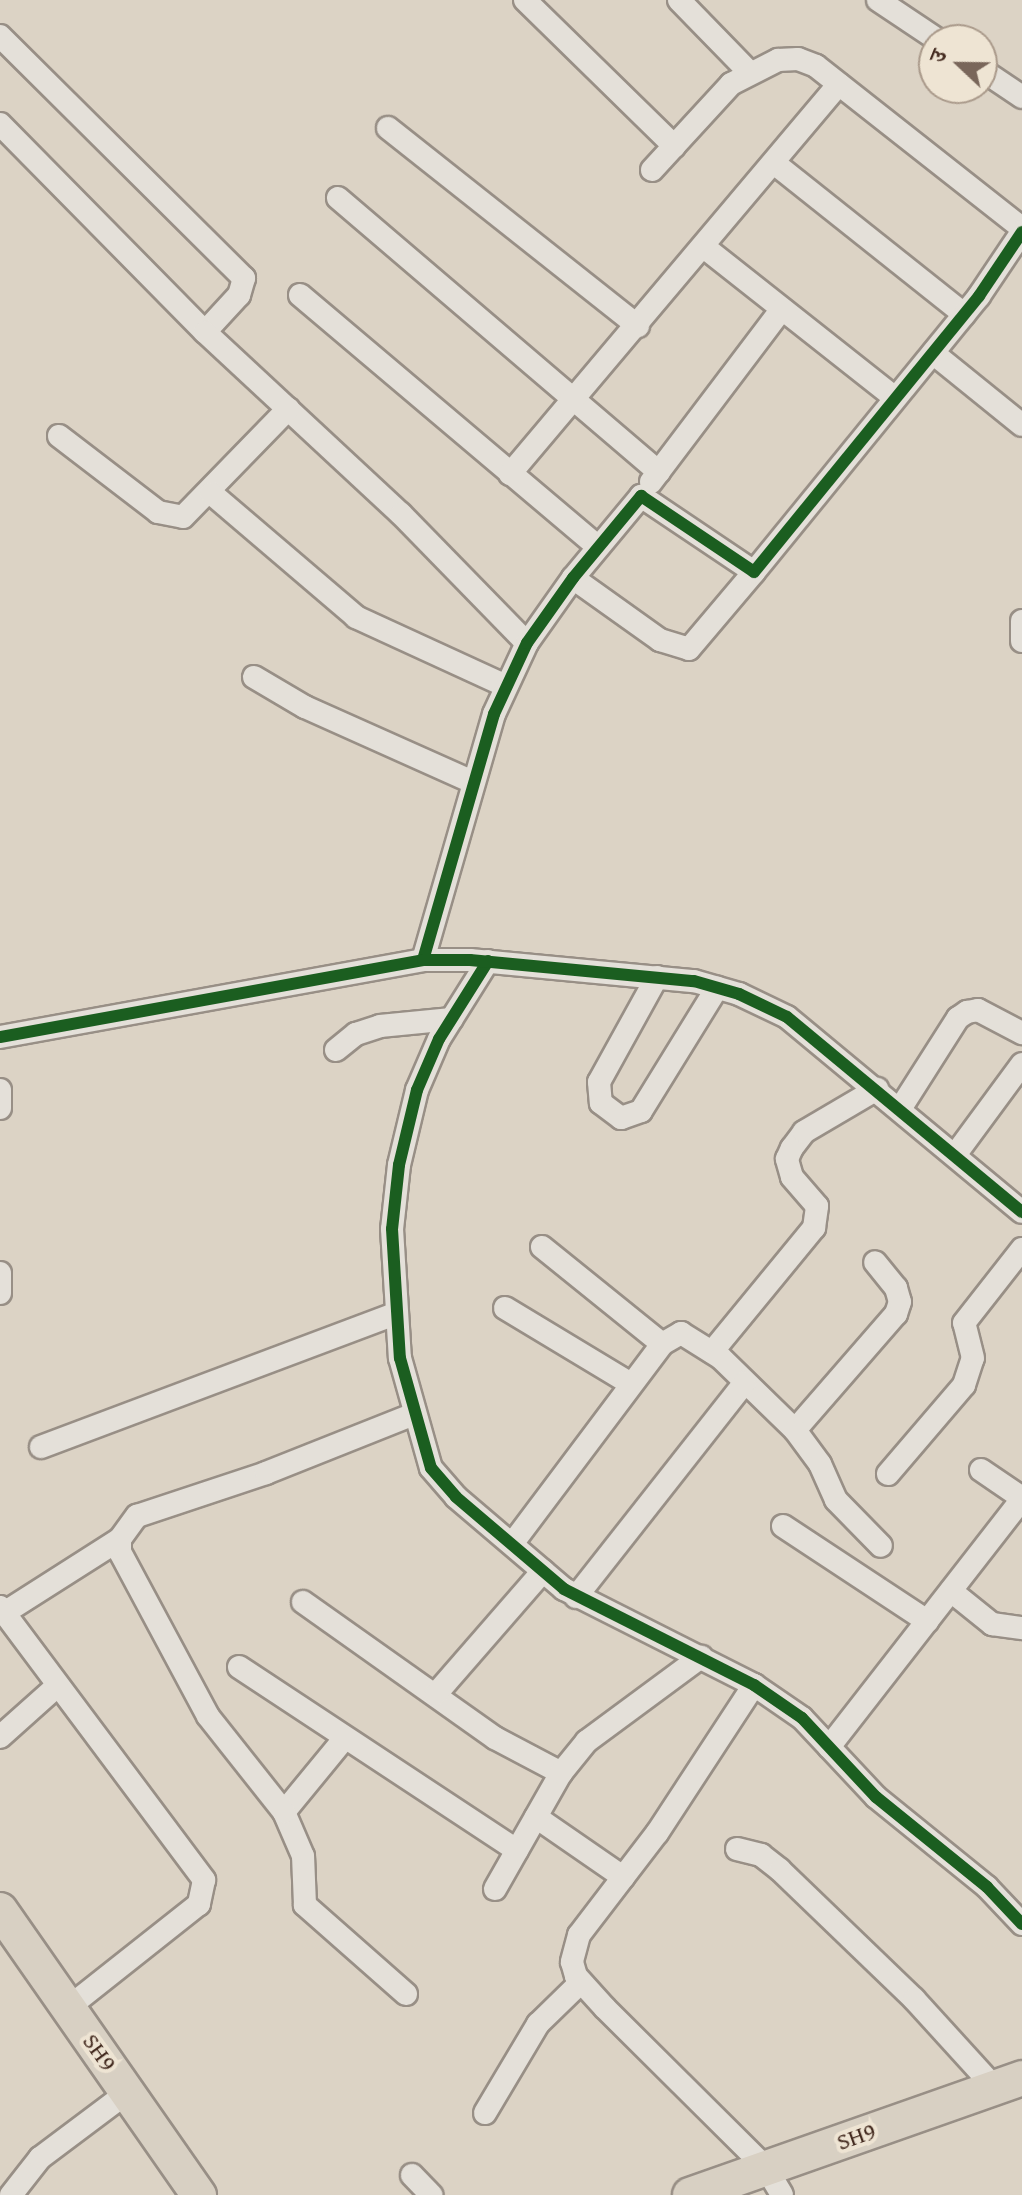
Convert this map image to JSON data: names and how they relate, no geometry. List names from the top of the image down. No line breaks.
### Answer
{"streets":{"main road":["SH9"]},"north":"left"}
